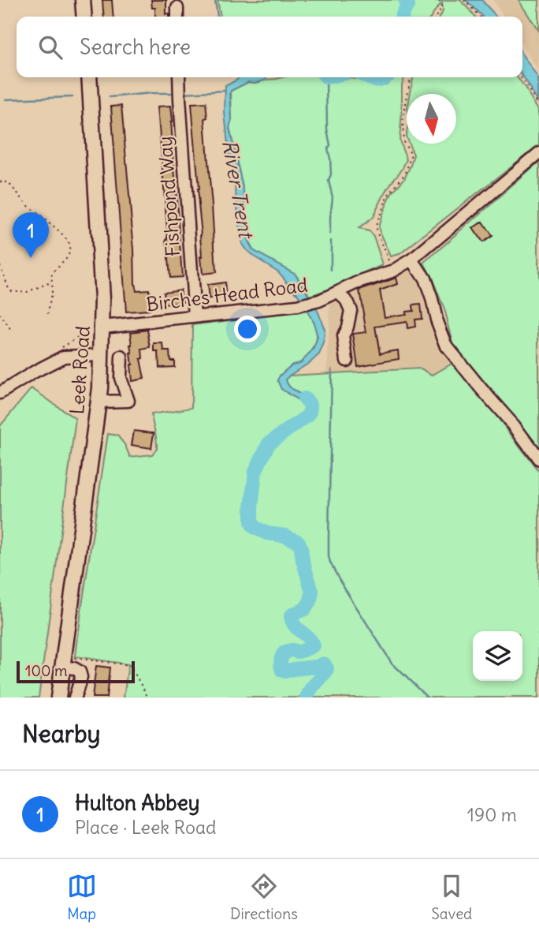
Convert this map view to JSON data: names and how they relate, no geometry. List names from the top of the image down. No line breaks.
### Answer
{"streets":{"main road":["Leek Road"],"street":["Fishpond Way","Birches Head Road"]},"crossings":[["Fishpond Way","Birches Head Road"],["Birches Head Road","Leek Road"]],"water":["River Trent"],"scale_bar":"100 m","north":"bottom","page":{"search":"Search here","pins":"1","scale":"100 m","heading":"Nearby","list":[{"mark":"1","name":"Hulton Abbey","note":"Place · Leek Road","value":"190 m"}],"nav":["Map","Directions","Saved"]}}
